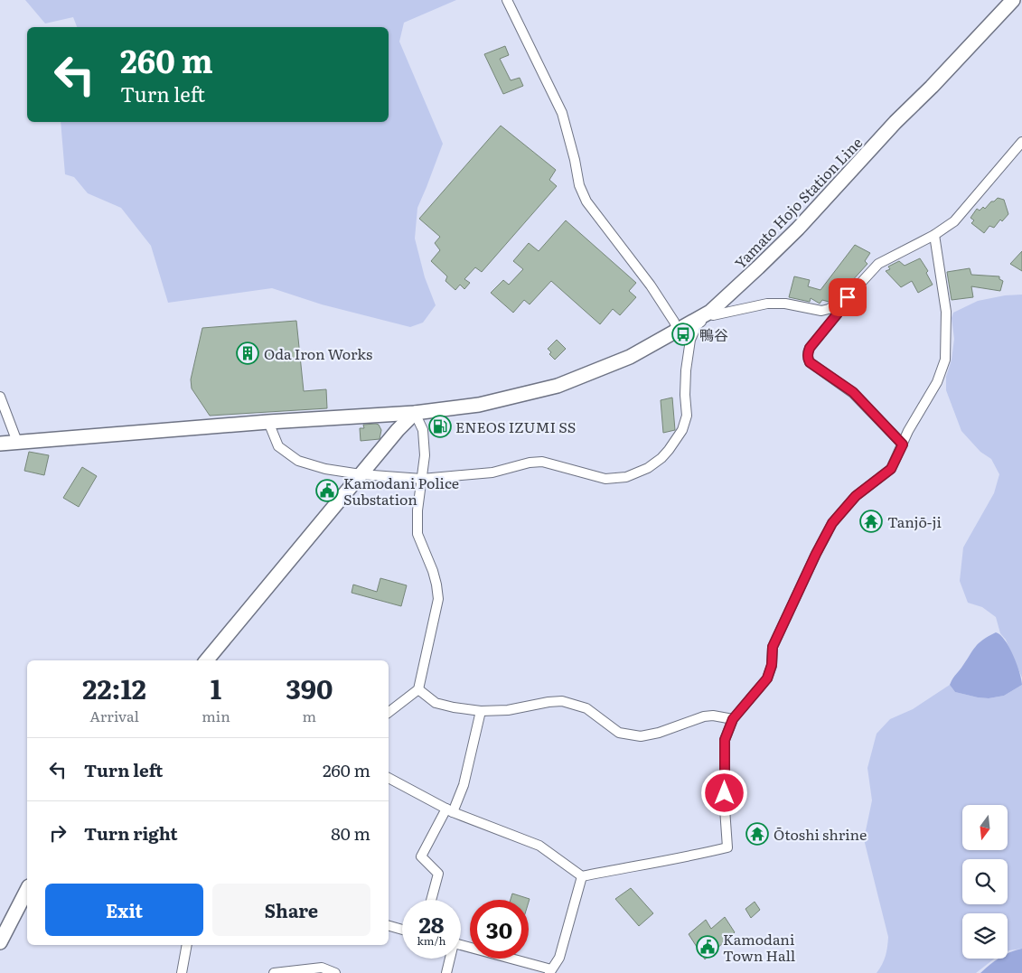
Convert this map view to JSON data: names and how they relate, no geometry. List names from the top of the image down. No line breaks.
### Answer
{"streets":{"main road":["Yamato Hojo Station Line"]},"places":{"bus stop":["鴨谷"],"building":["Oda Iron Works"],"fuel station":["ENEOS IZUMI SS"],"public building":["Kamodani Police Substation","Kamodani Town Hall"],"temple":["Tanjō-ji","Ōtoshi shrine"]},"north":"bottom","page":{"turn":["260 m","Turn left"],"eta":["22:12","Arrival","1","min","390","m"],"list":[{"name":"Turn left","value":"260 m"},{"name":"Turn right","value":"80 m"}],"buttons":["Exit","Share"],"speed":"28 km/h","limit":"30"}}
